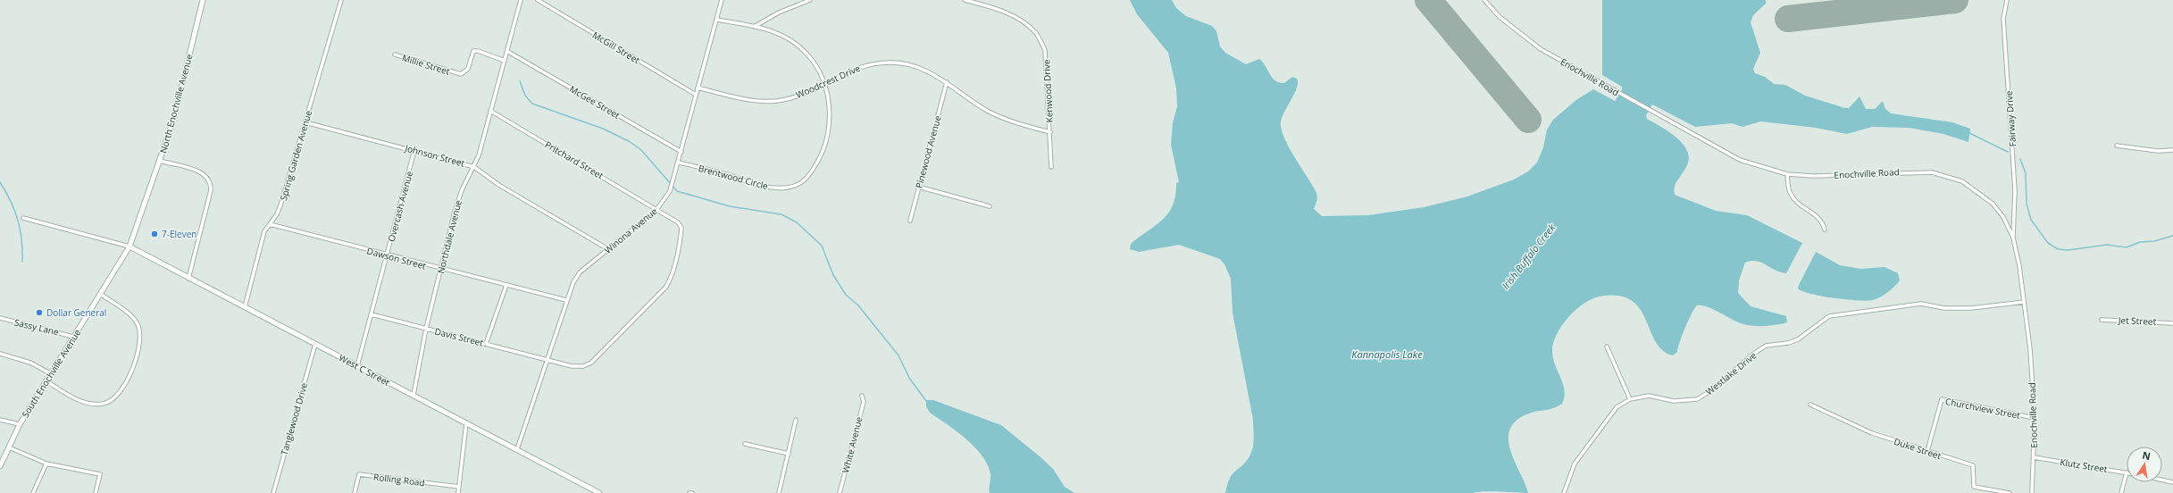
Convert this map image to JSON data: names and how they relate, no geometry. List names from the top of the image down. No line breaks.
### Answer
{"streets":{"main road":["North Enochville Avenue","West C Street","South Enochville Avenue"],"street":["McGill Street","Millie Street","Enochville Road","Woodcrest Drive","Kenwood Drive","McGee Street","Fairway Drive","Pinewood Avenue","Spring Garden Avenue","Johnson Street","Pritchard Street","Brentwood Circle","Overcash Avenue","Winona Avenue","Northdale Avenue","Dawson Street","Jet Street","Sassy Lane","Davis Street","Westlake Drive","Churchview Street","Tanglewood Drive","White Avenue","Duke Street","Klutz Street","Rolling Road"]},"crossings":[["McGill Street","Winona Avenue"],["Millie Street","Northdale Avenue"],["Enochville Road","Fairway Drive"],["Enochville Road","Westlake Drive"],["Enochville Road","Churchview Street"],["Enochville Road","Klutz Street"],["Woodcrest Drive","Kenwood Drive"],["Woodcrest Drive","Pinewood Avenue"],["Woodcrest Drive","Brentwood Circle"],["Woodcrest Drive","Winona Avenue"],["McGee Street","Winona Avenue"],["McGee Street","Northdale Avenue"],["North Enochville Avenue","West C Street"],["North Enochville Avenue","South Enochville Avenue"],["Spring Garden Avenue","Johnson Street"],["Spring Garden Avenue","Dawson Street"],["Spring Garden Avenue","West C Street"],["Johnson Street","Overcash Avenue"],["Johnson Street","Winona Avenue"],["Johnson Street","Northdale Avenue"],["Pritchard Street","Winona Avenue"],["Pritchard Street","Northdale Avenue"],["Pritchard Street","Davis Street"],["Brentwood Circle","Winona Avenue"],["Overcash Avenue","Dawson Street"],["Overcash Avenue","Davis Street"],["Overcash Avenue","West C Street"],["Winona Avenue","Dawson Street"],["Winona Avenue","Davis Street"],["Winona Avenue","West C Street"],["Northdale Avenue","Dawson Street"],["Northdale Avenue","Davis Street"],["Northdale Avenue","West C Street"],["Sassy Lane","South Enochville Avenue"],["West C Street","South Enochville Avenue"],["West C Street","Tanglewood Drive"],["Churchview Street","Duke Street"]],"water":["Irish Buffalo Creek","Kannapolis Lake"],"places":["7-Eleven","Dollar General"],"north":"top"}
